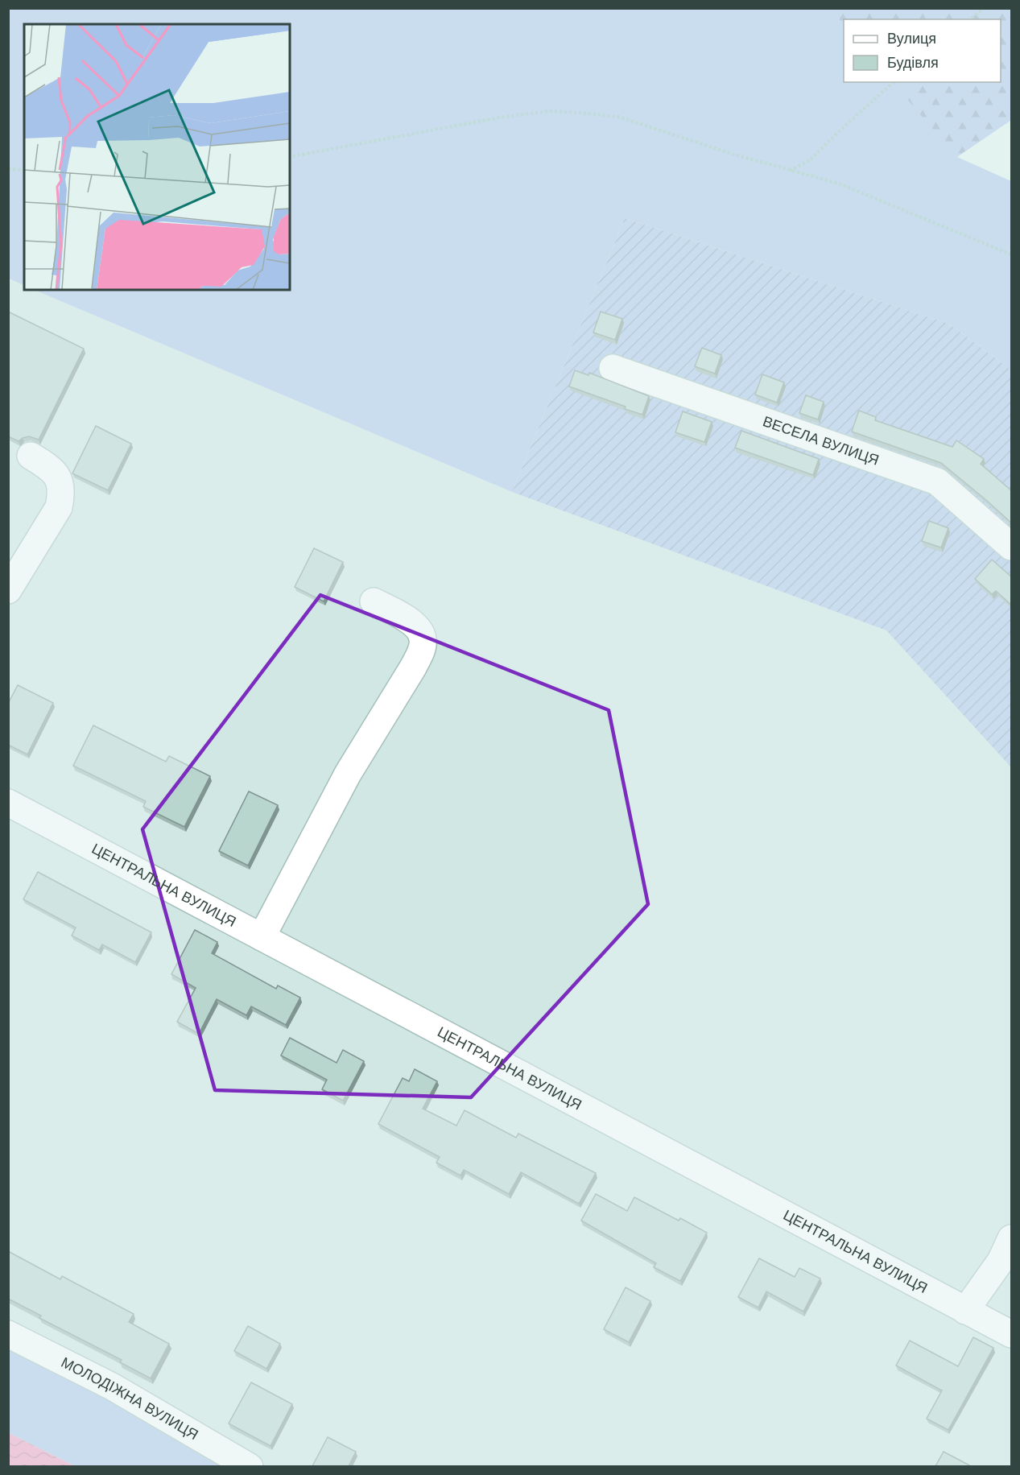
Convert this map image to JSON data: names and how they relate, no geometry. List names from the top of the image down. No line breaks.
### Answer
{"streets":{"street":["ВЕСЕЛА ВУЛИЦЯ","ЦЕНТРАЛЬНА ВУЛИЦЯ","МОЛОДІЖНА ВУЛИЦЯ"]},"legend":["Вулиця","Будівля"]}
